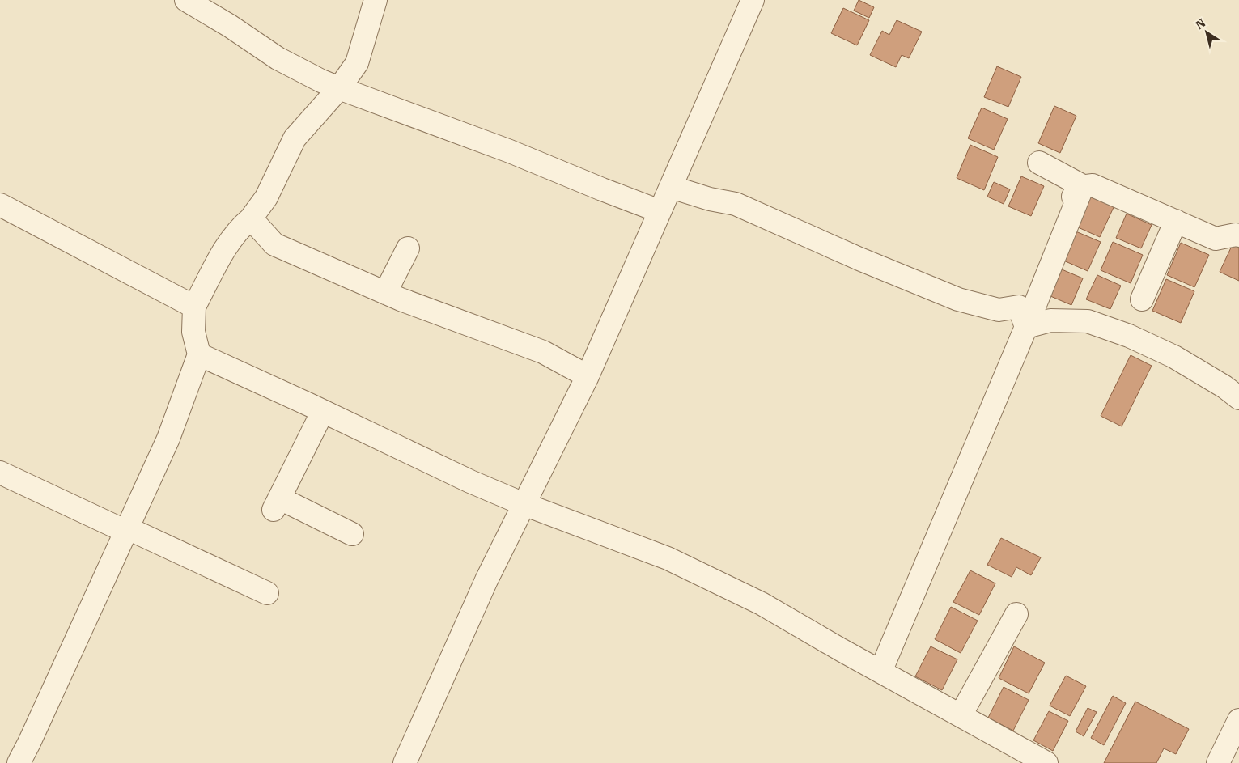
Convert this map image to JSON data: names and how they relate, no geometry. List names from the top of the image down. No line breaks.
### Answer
{"north":"top left"}
